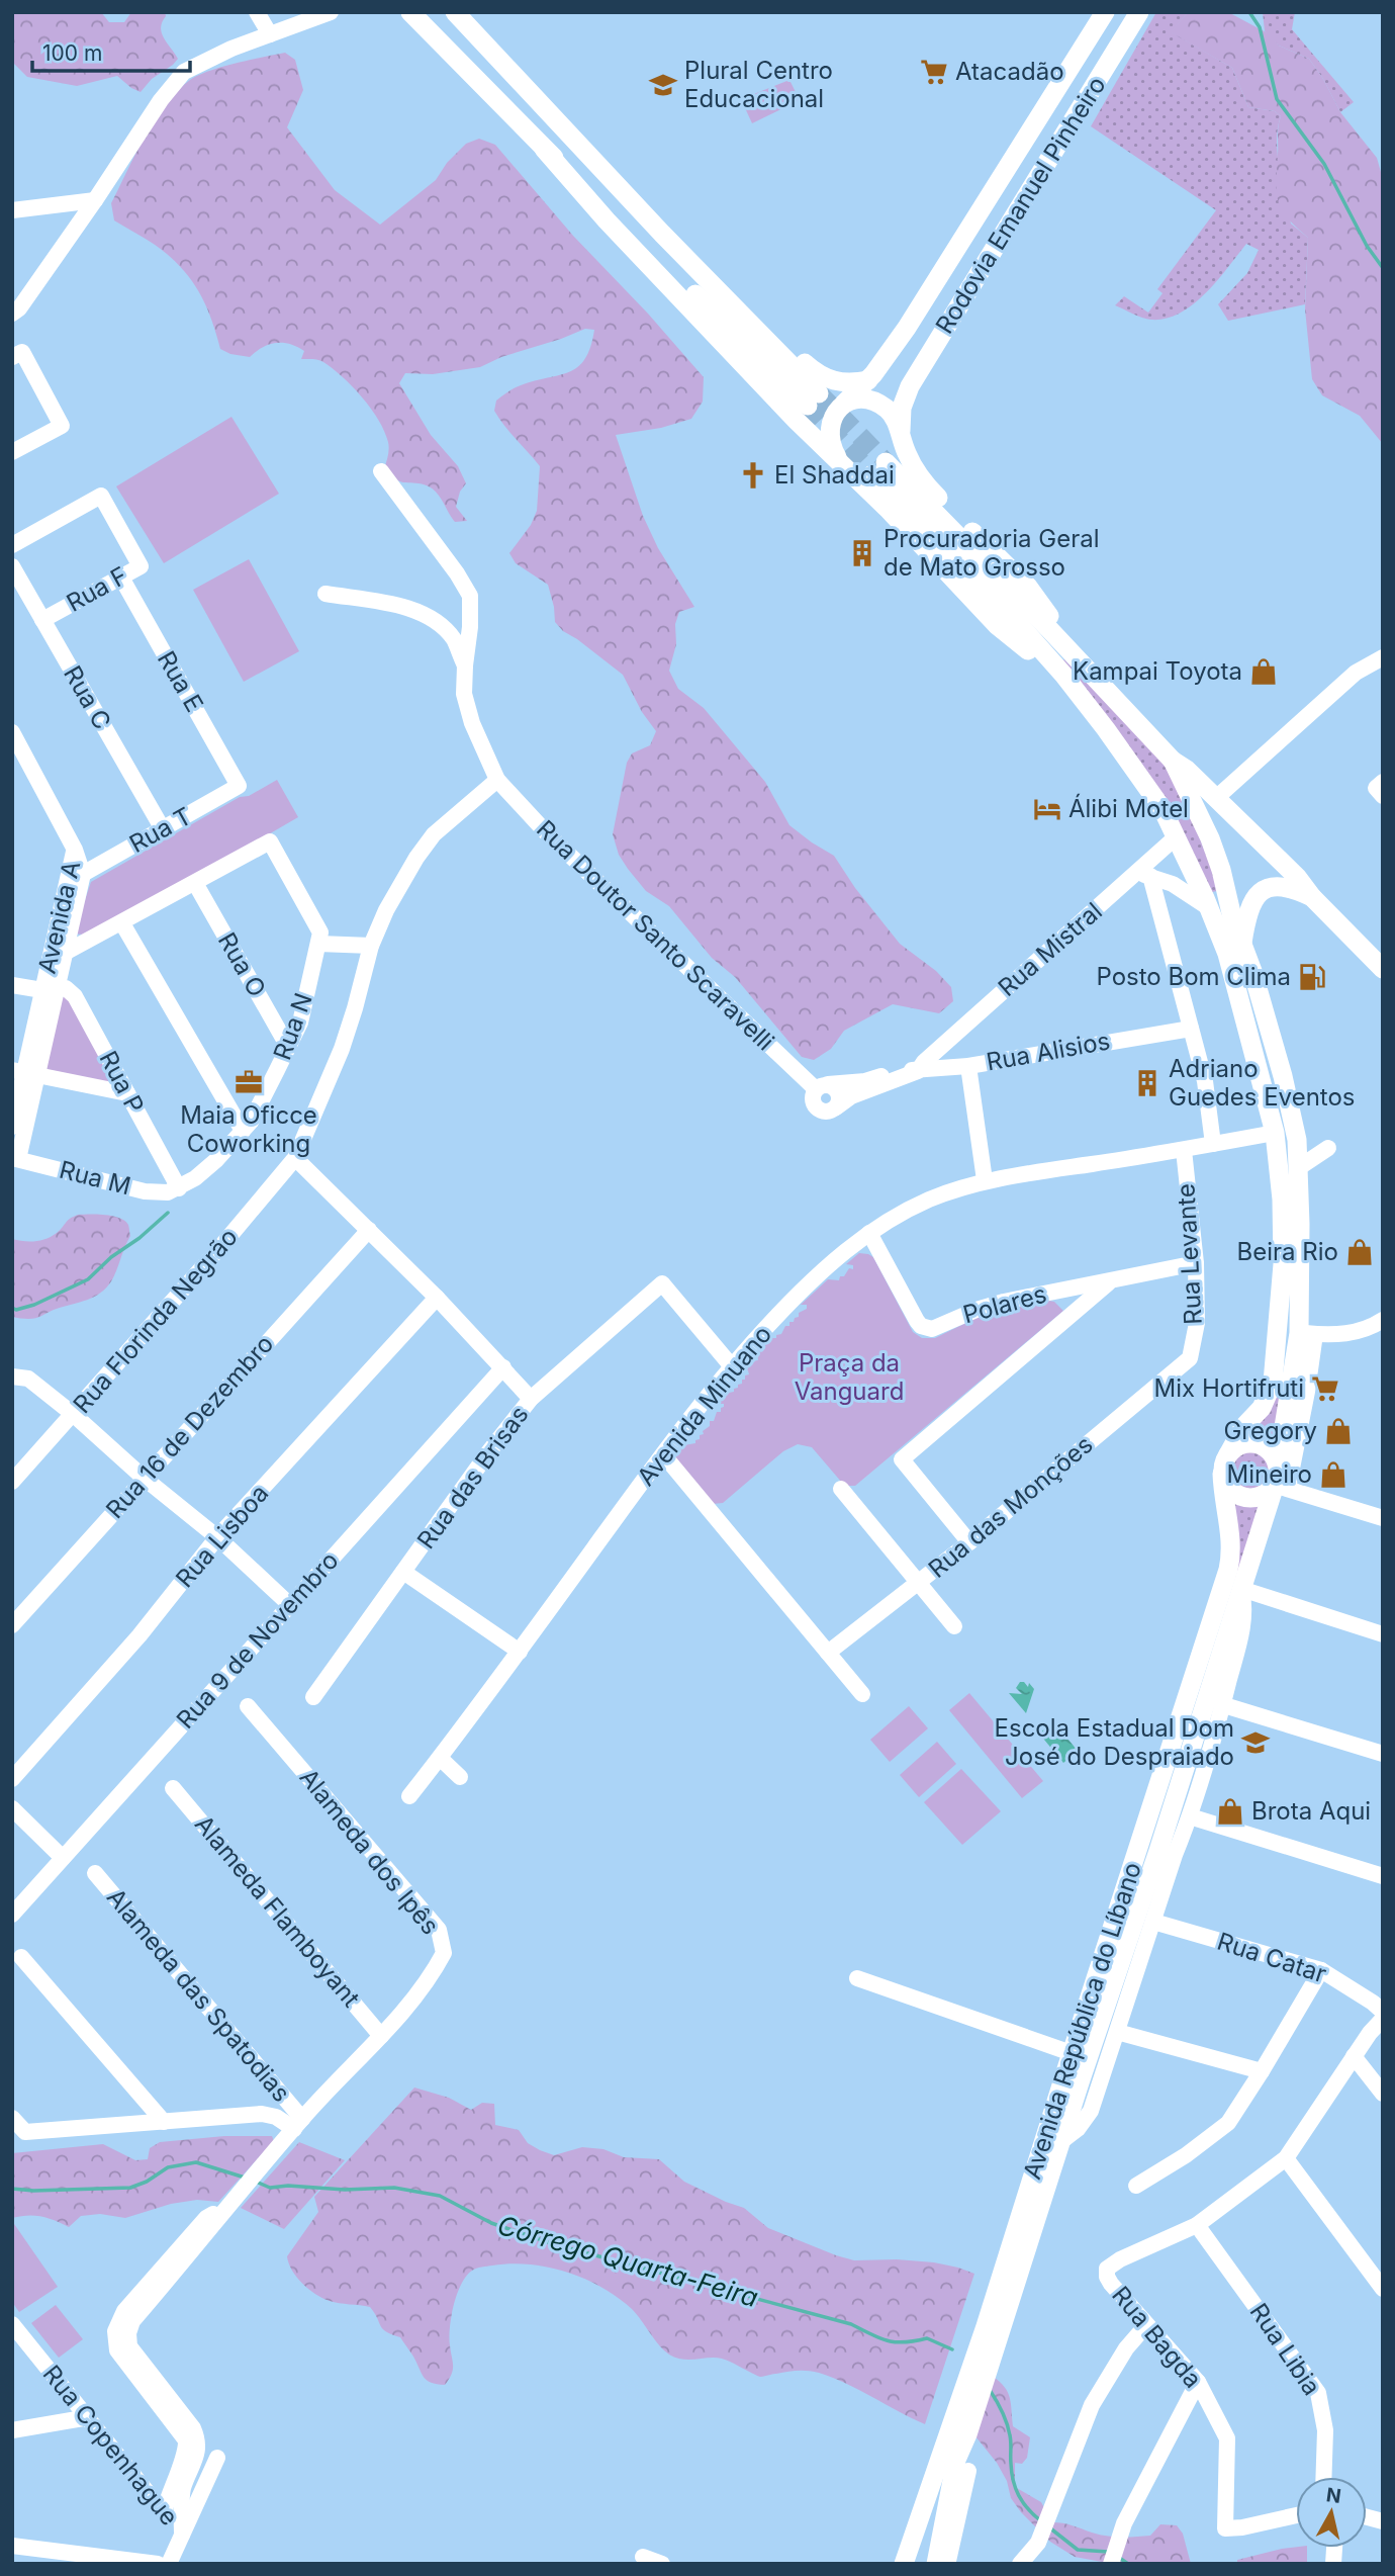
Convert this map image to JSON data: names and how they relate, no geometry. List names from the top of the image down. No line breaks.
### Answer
{"streets":{"main road":["Rodovia Emanuel Pinheiro","Avenida República do Líbano"],"street":["Rua F","Rua E","Rua C","Rua T","Avenida A","Rua Doutor Santo Scaravelli","Rua Mistral","Rua O","Rua N","Rua Alisios","Rua P","Rua M","Rua Levante","Polares","Rua Florinda Negrão","Avenida Minuano","Rua 16 de Dezembro","Rua das Brisas","Rua das Monções","Rua Lisboa","Rua 9 de Novembro","Alameda dos Ipês","Alameda Flamboyant","Rua Catar","Alameda das Spatodias","Rua Bagda","Rua Libia","Rua Copenhague"]},"crossings":[["Rua F","Rua E"],["Rua F","Rua C"],["Rua E","Rua T"],["Rua C","Rua T"],["Rua T","Avenida A"],["Avenida A","Rua P"],["Avenida A","Rua M"],["Rua Doutor Santo Scaravelli","Rua Florinda Negrão"],["Rua Mistral","Rua Alisios"],["Rua O","Rua N"],["Rua N","Rua P"],["Rua N","Rua M"],["Rua P","Rua M"],["Rua Levante","Polares"],["Rua Levante","Avenida Minuano"],["Rua Levante","Rua das Monções"],["Polares","Avenida Minuano"],["Avenida Minuano","Rua das Brisas"],["Alameda dos Ipês","Alameda Flamboyant"],["Alameda dos Ipês","Alameda das Spatodias"],["Alameda dos Ipês","Rua Copenhague"],["Rua Catar","Avenida República do Líbano"],["Rua Bagda","Rua Libia"]],"water":["Córrego Quarta-Feira"],"parks":["Praça da Vanguard"],"places":{"supermarket":["Atacadão","Mix Hortifruti"],"school or university":["Plural Centro Educacional","Escola Estadual Dom José do Despraiado"],"church":["El Shaddai"],"building":["Procuradoria Geral de Mato Grosso","Adriano Guedes Eventos"],"shop":["Kampai Toyota","Beira Rio","Gregory","Mineiro","Brota Aqui"],"hotel":["Álibi Motel"],"fuel station":["Posto Bom Clima"],"office":["Maia Oficce Coworking"]},"scale_bar":"100 m","north":"top"}
